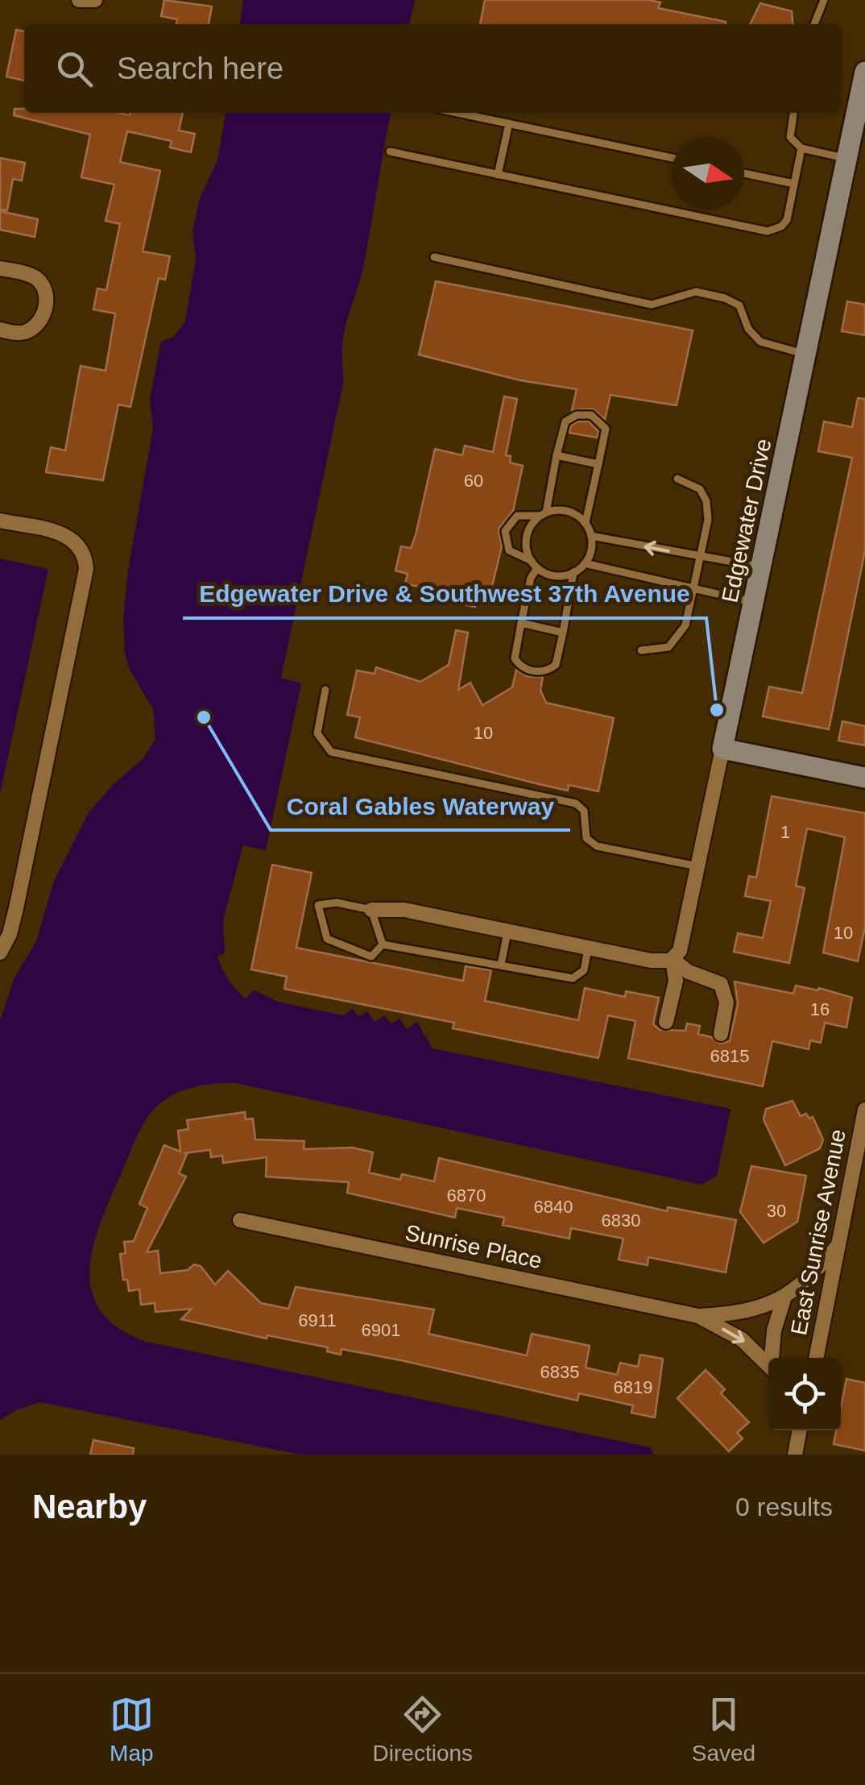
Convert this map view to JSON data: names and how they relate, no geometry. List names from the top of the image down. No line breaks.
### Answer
{"streets":{"street":["Edgewater Drive","East Sunrise Avenue","Sunrise Place"]},"crossings":[["East Sunrise Avenue","Sunrise Place"]],"places":["Edgewater Drive & Southwest 37th Avenue","Coral Gables Waterway"],"house_numbers":["60","10","1","10","16","6815","6870","6840","30","6830","6911","6901","6835","6819"],"north":"right","page":{"search":"Search here","heading":["Nearby","0 results"],"nav":["Map","Directions","Saved"]}}
